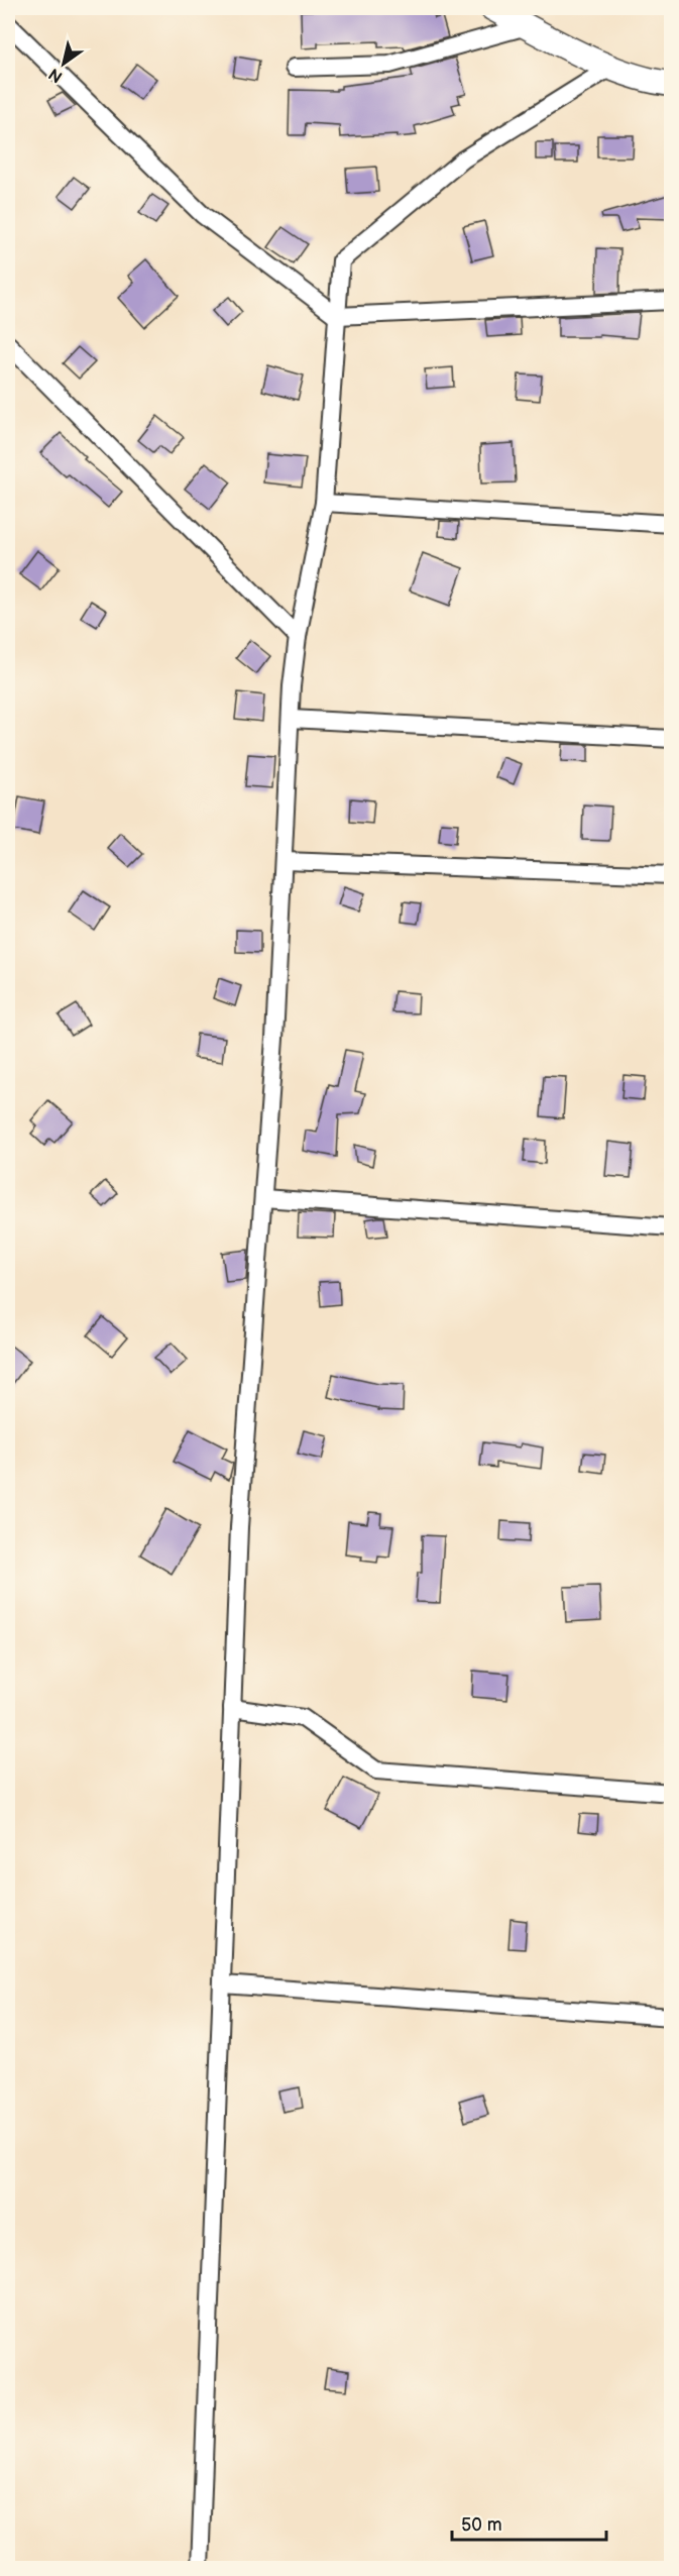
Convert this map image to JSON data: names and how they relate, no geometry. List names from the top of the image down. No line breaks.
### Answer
{"scale_bar":"50 m","north":"bottom left"}
